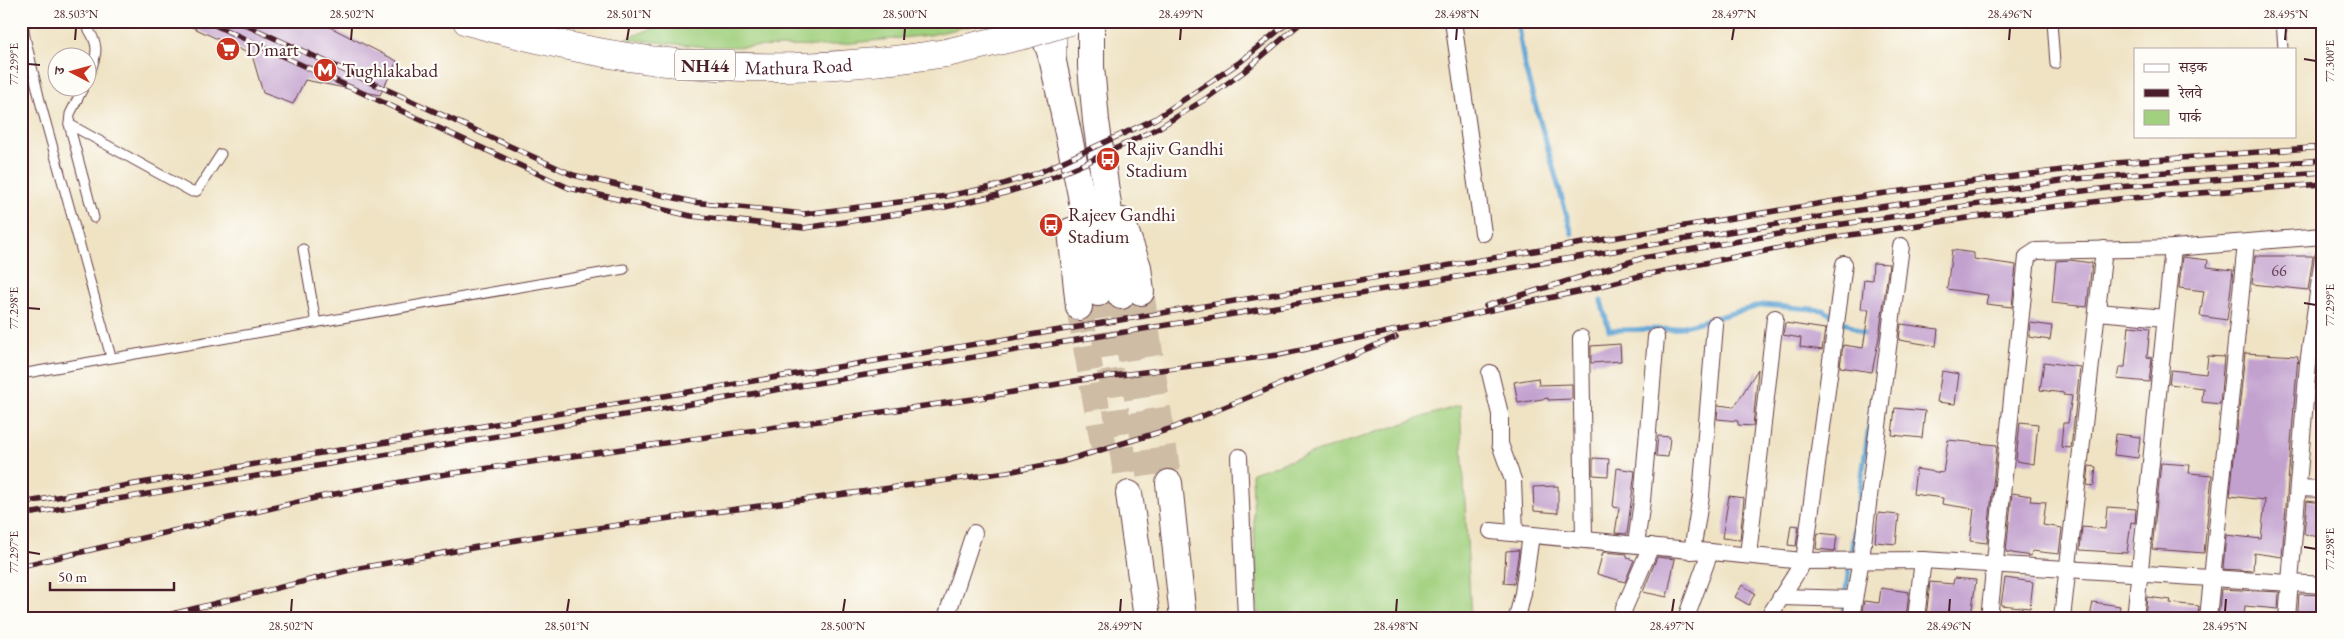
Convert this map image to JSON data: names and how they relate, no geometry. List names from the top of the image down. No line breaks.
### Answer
{"streets":{"highway":["NH44","Mathura Road"]},"places":{"supermarket":["D'mart"],"metro station":["Tughlakabad"],"bus stop":["Rajiv Gandhi Stadium","Rajeev Gandhi Stadium"]},"house_numbers":["66"],"legend":["सड़क","रेलवे","पार्क"],"scale_bar":"50 m","north":"left","coordinates":["28.503°N","28.502°N","28.501°N","28.500°N","28.499°N","28.498°N","28.497°N","28.496°N","28.495°N","77.300°E","77.299°E","77.298°E","77.297°E"]}
